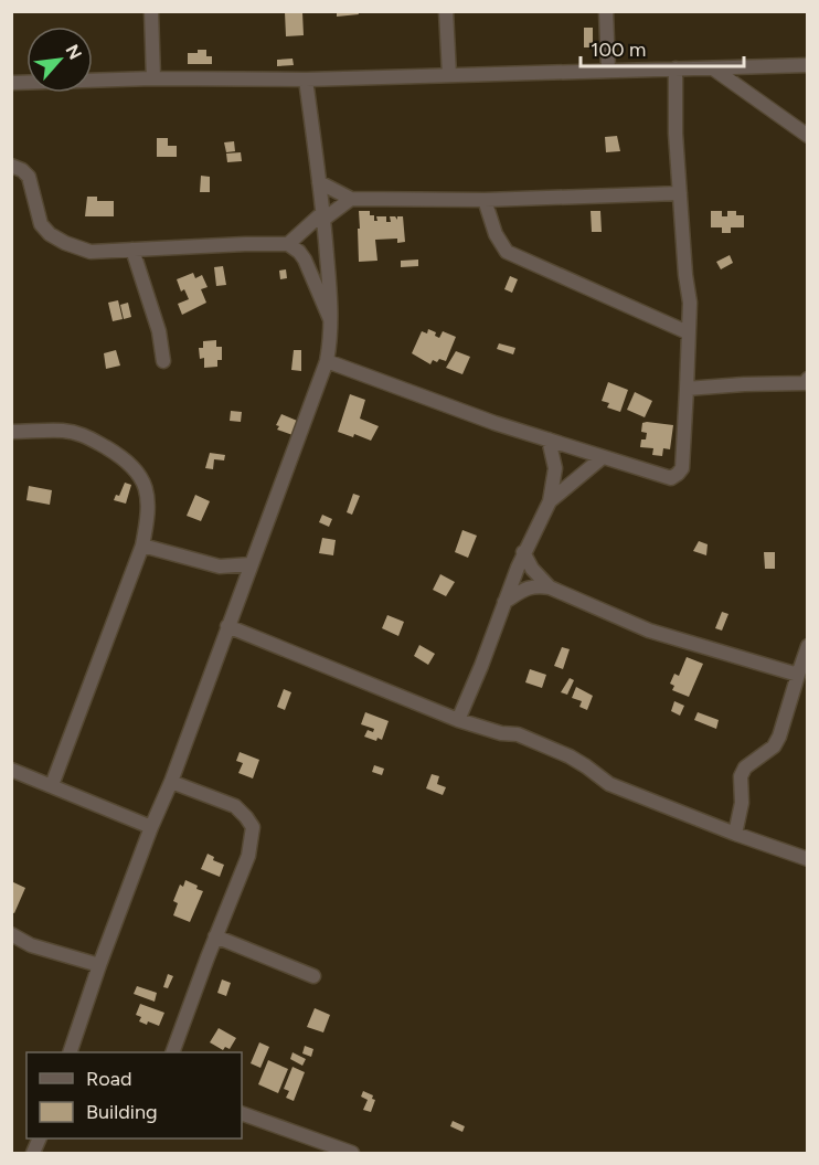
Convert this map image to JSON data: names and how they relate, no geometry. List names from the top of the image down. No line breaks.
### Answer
{"legend":["Road","Building"],"scale_bar":"100 m","north":"top right"}
